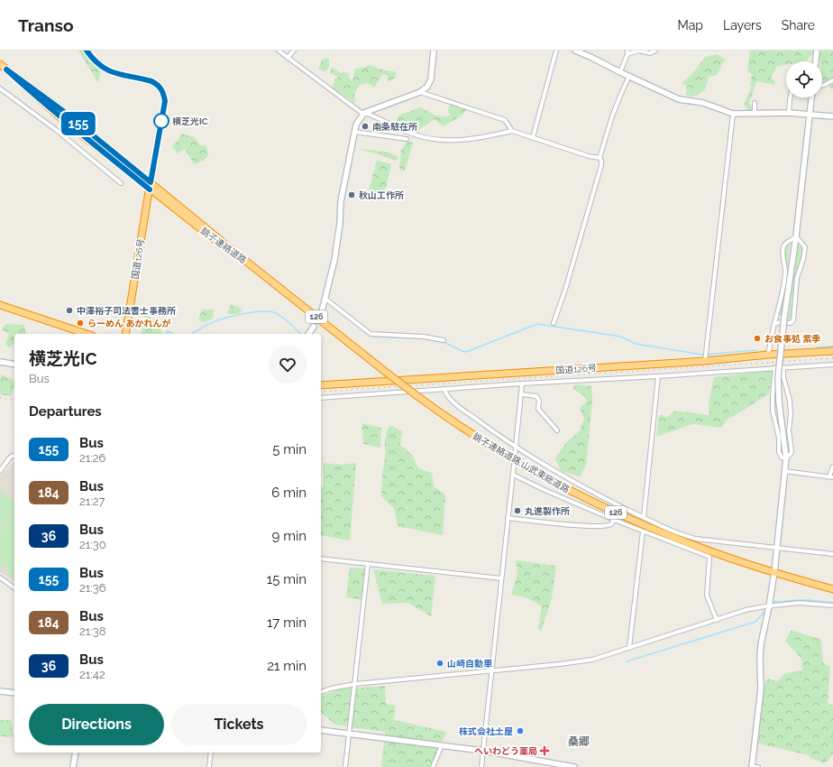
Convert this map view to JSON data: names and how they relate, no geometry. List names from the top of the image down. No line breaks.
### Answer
{"streets":{"highway":["銚子連絡道路","国道126号","126","銚子連絡道路;山武東総道路"]},"crossings":[["銚子連絡道路","国道126号"],["銚子連絡道路","126"],["銚子連絡道路","銚子連絡道路;山武東総道路"],["国道126号","126"]],"districts":["桑郷"],"places":{"other":["横芝光IC","南条駐在所","秋山工作所","中澤裕子司法書士事務所","らーめん あかれんが","お食事処 紫季","丸進製作所","山崎自動車","株式会社土屋"],"health":["へいわどう薬局"]},"lines":["bus line 155"],"page":{"header":"Transo","nav":["Map","Layers","Share"],"on_map":"155","heading":[["横芝光IC","Bus"],"Departures"],"list":[{"mark":"155","name":"Bus","note":"21:26","value":"5 min"},{"mark":"184","name":"Bus","note":"21:27","value":"6 min"},{"mark":"36","name":"Bus","note":"21:30","value":"9 min"},{"mark":"155","name":"Bus","note":"21:36","value":"15 min"},{"mark":"184","name":"Bus","note":"21:38","value":"17 min"},{"mark":"36","name":"Bus","note":"21:42","value":"21 min"}],"buttons":["Directions","Tickets"]}}
